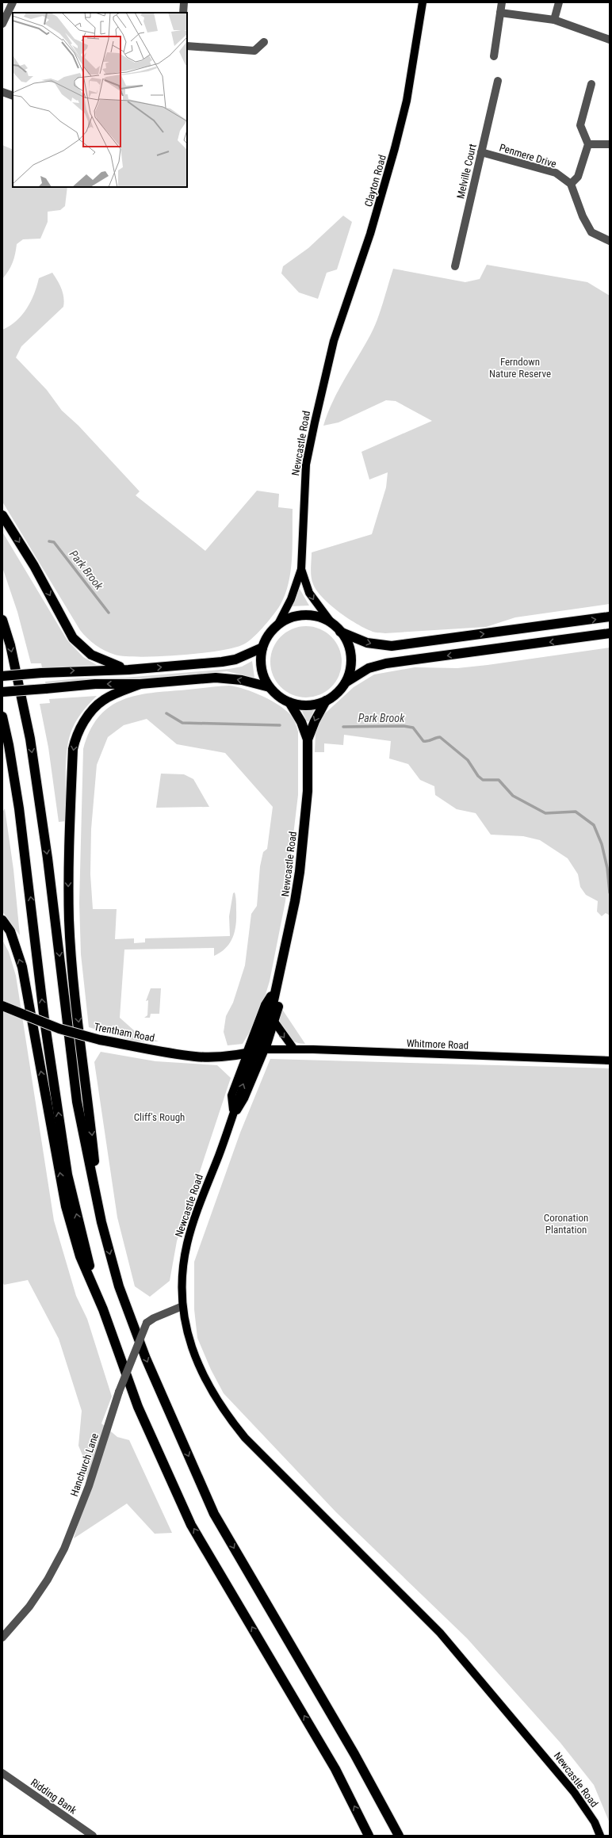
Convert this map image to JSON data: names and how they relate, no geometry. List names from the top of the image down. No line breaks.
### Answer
{"streets":{"highway":["Newcastle Road","Trentham Road"],"main road":["Clayton Road","Whitmore Road"],"street":["Penmere Drive","Melville Court","Hanchurch Lane","Ridding Bank"]},"crossings":[["Penmere Drive","Melville Court"],["Clayton Road","Newcastle Road"],["Newcastle Road","Trentham Road"],["Newcastle Road","Whitmore Road"],["Newcastle Road","Hanchurch Lane"],["Trentham Road","Whitmore Road"]],"water":["Park Brook"],"parks":["Ferndown Nature Reserve","Cliff's Rough","Coronation Plantation"]}
